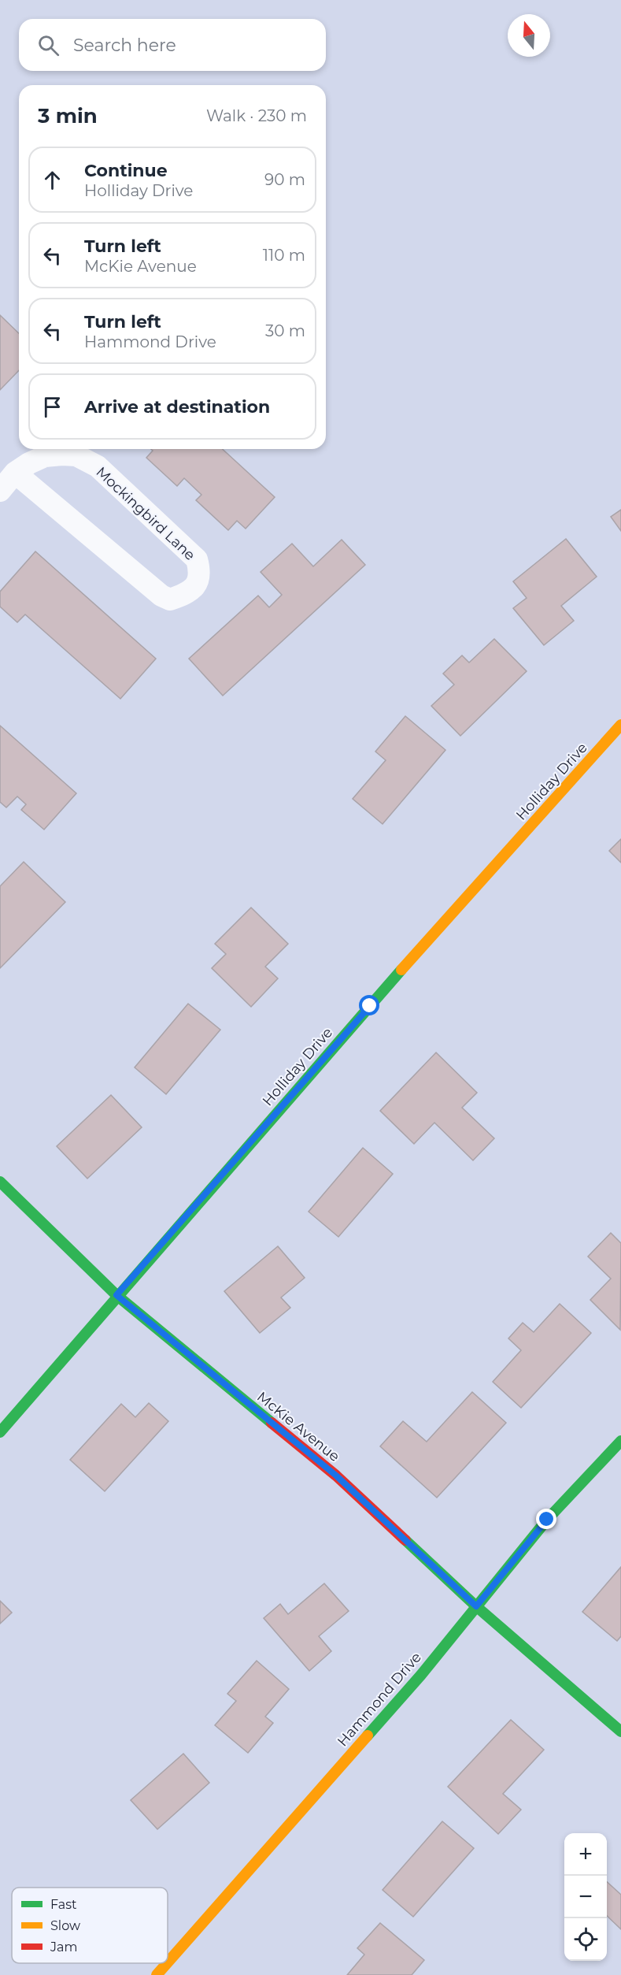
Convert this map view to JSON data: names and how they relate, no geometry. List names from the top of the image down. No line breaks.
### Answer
{"streets":{"street":["Mockingbird Lane","Holliday Drive","McKie Avenue","Hammond Drive"]},"crossings":[["Holliday Drive","McKie Avenue"],["McKie Avenue","Hammond Drive"]],"legend":["Fast","Slow","Jam"],"north":"top","page":{"search":"Search here","heading":["3 min","Walk · 230 m"],"list":[["Continue","Holliday Drive","90 m"],["Turn left","McKie Avenue","110 m"],["Turn left","Hammond Drive","30 m"],"Arrive at destination"],"map_buttons":["+","−"]}}
